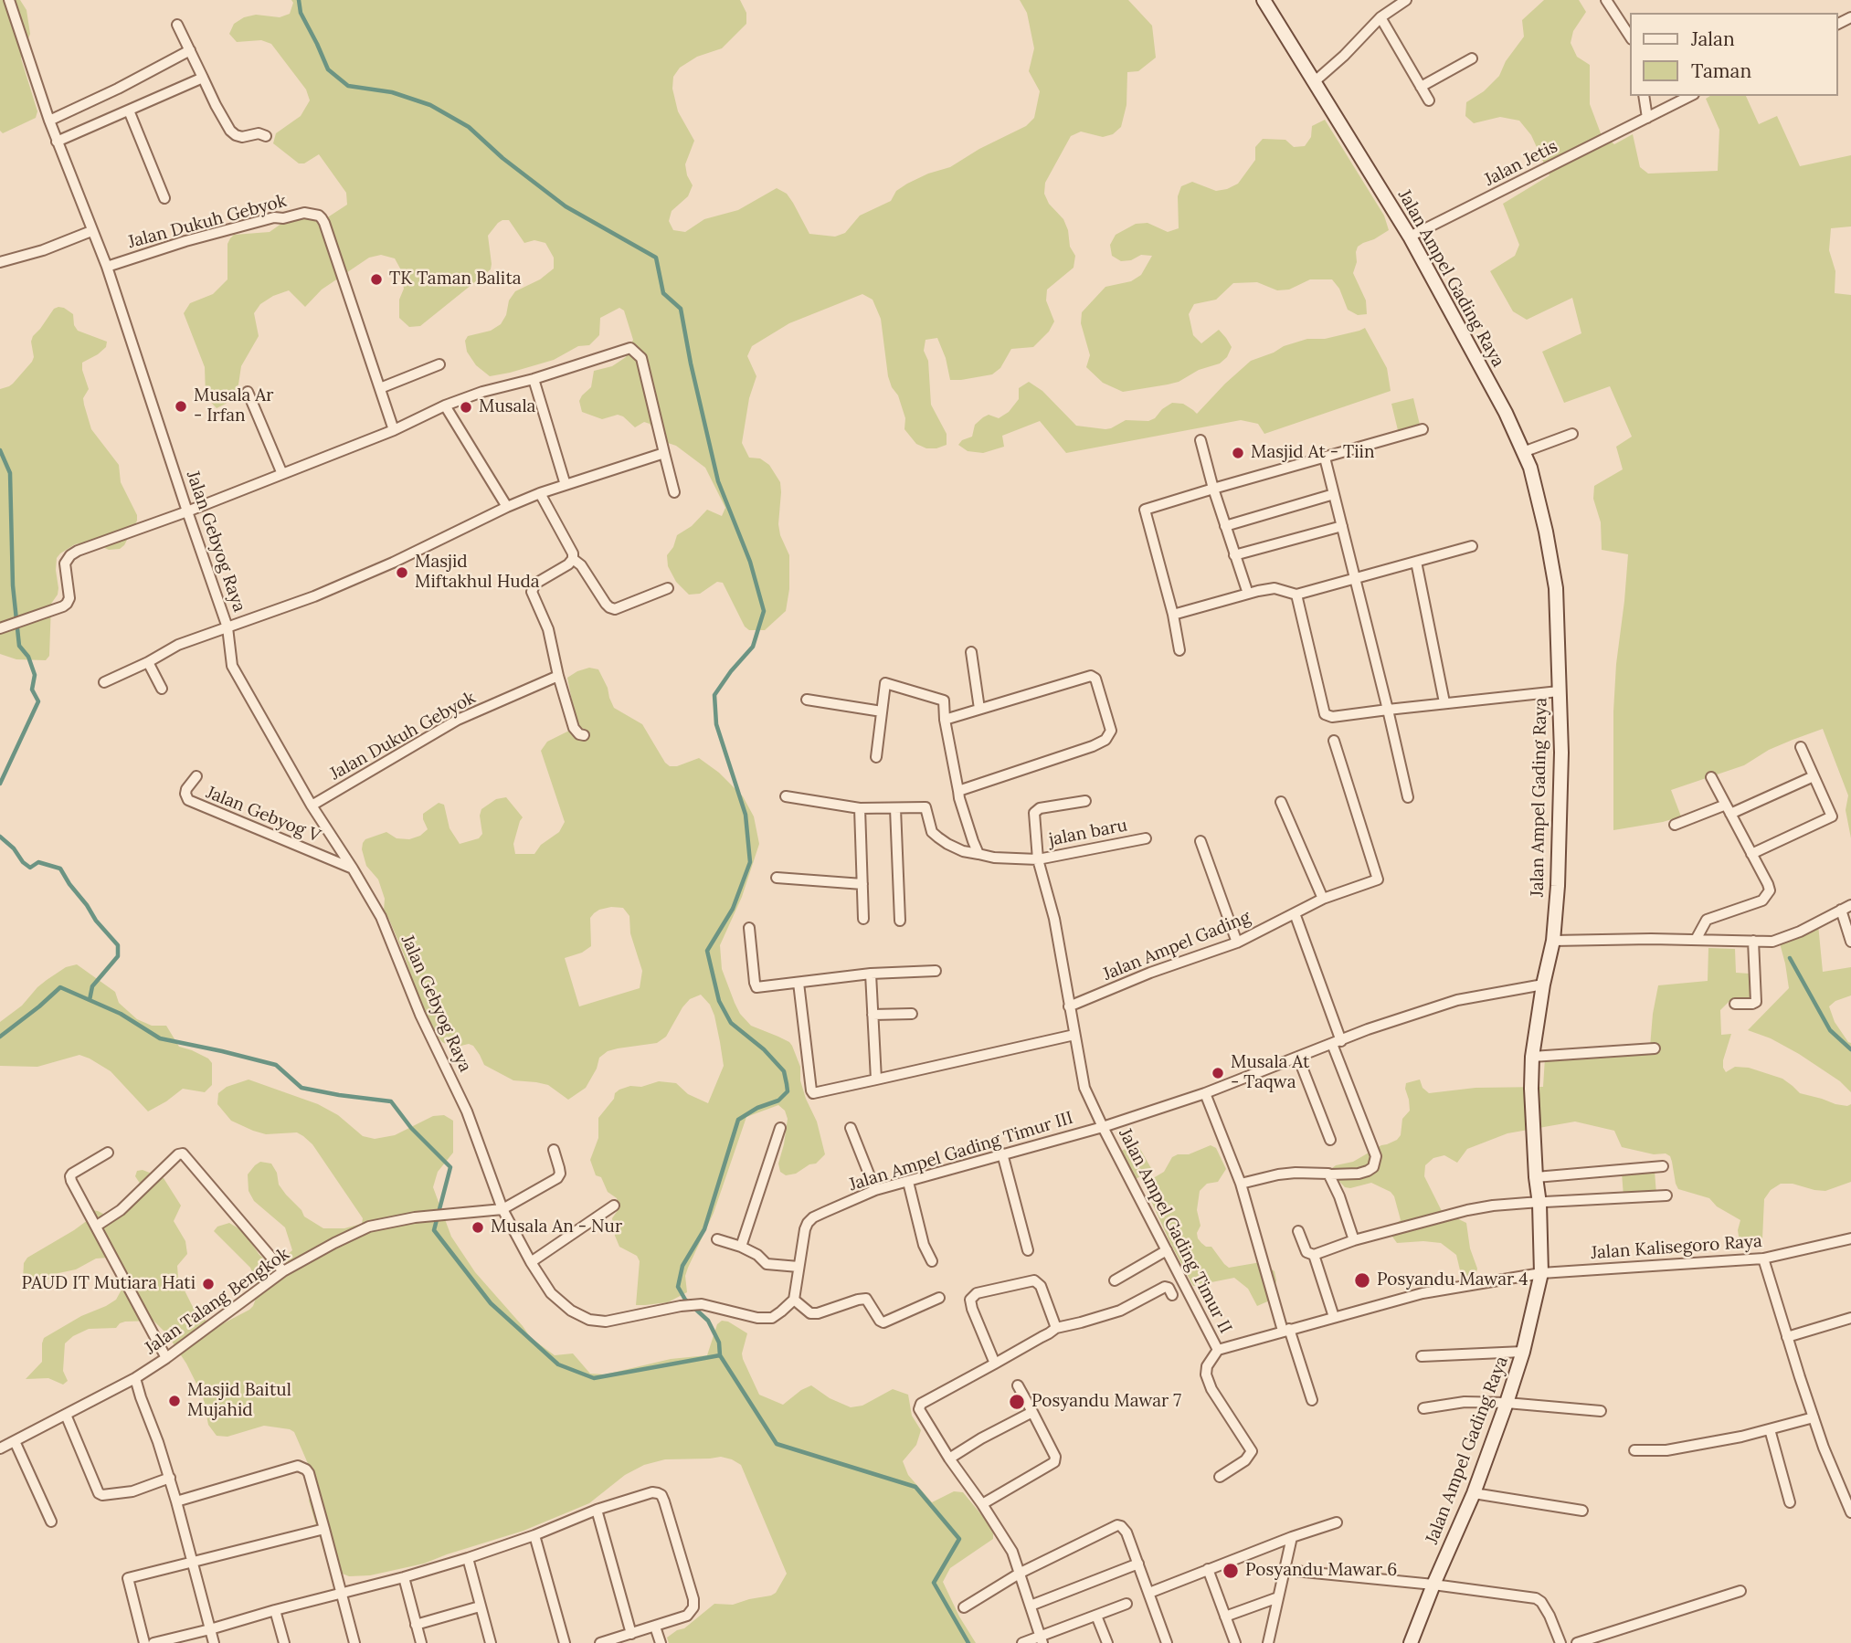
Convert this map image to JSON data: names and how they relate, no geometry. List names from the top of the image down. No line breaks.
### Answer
{"streets":{"main road":["Jalan Ampel Gading Raya"],"street":["Jalan Jetis","Jalan Dukuh Gebyok","Jalan Gebyog Raya","Jalan Gebyog V","jalan baru","Jalan Ampel Gading","Jalan Ampel Gading Timur III","Jalan Ampel Gading Timur II","Jalan Kalisegoro Raya","Jalan Talang Bengkok"]},"crossings":[["Jalan Jetis","Jalan Ampel Gading Raya"],["Jalan Dukuh Gebyok","Jalan Gebyog Raya"],["Jalan Ampel Gading Raya","Jalan Ampel Gading Timur III"],["Jalan Ampel Gading Raya","Jalan Ampel Gading Timur II"],["Jalan Ampel Gading Raya","Jalan Kalisegoro Raya"],["Jalan Gebyog Raya","Jalan Gebyog V"],["Jalan Gebyog Raya","Jalan Talang Bengkok"],["Jalan Ampel Gading Timur III","Jalan Ampel Gading Timur II"],["Jalan Ampel Gading Timur II","Jalan Kalisegoro Raya"]],"places":["TK Taman Balita","Musala Ar - Irfan","Musala","Masjid At - Tiin","Masjid Miftakhul Huda","Musala At - Taqwa","Musala An - Nur","Posyandu Mawar 4","PAUD IT Mutiara Hati","Masjid Baitul Mujahid","Posyandu Mawar 7","Posyandu Mawar 6"],"legend":["Jalan","Taman"]}
